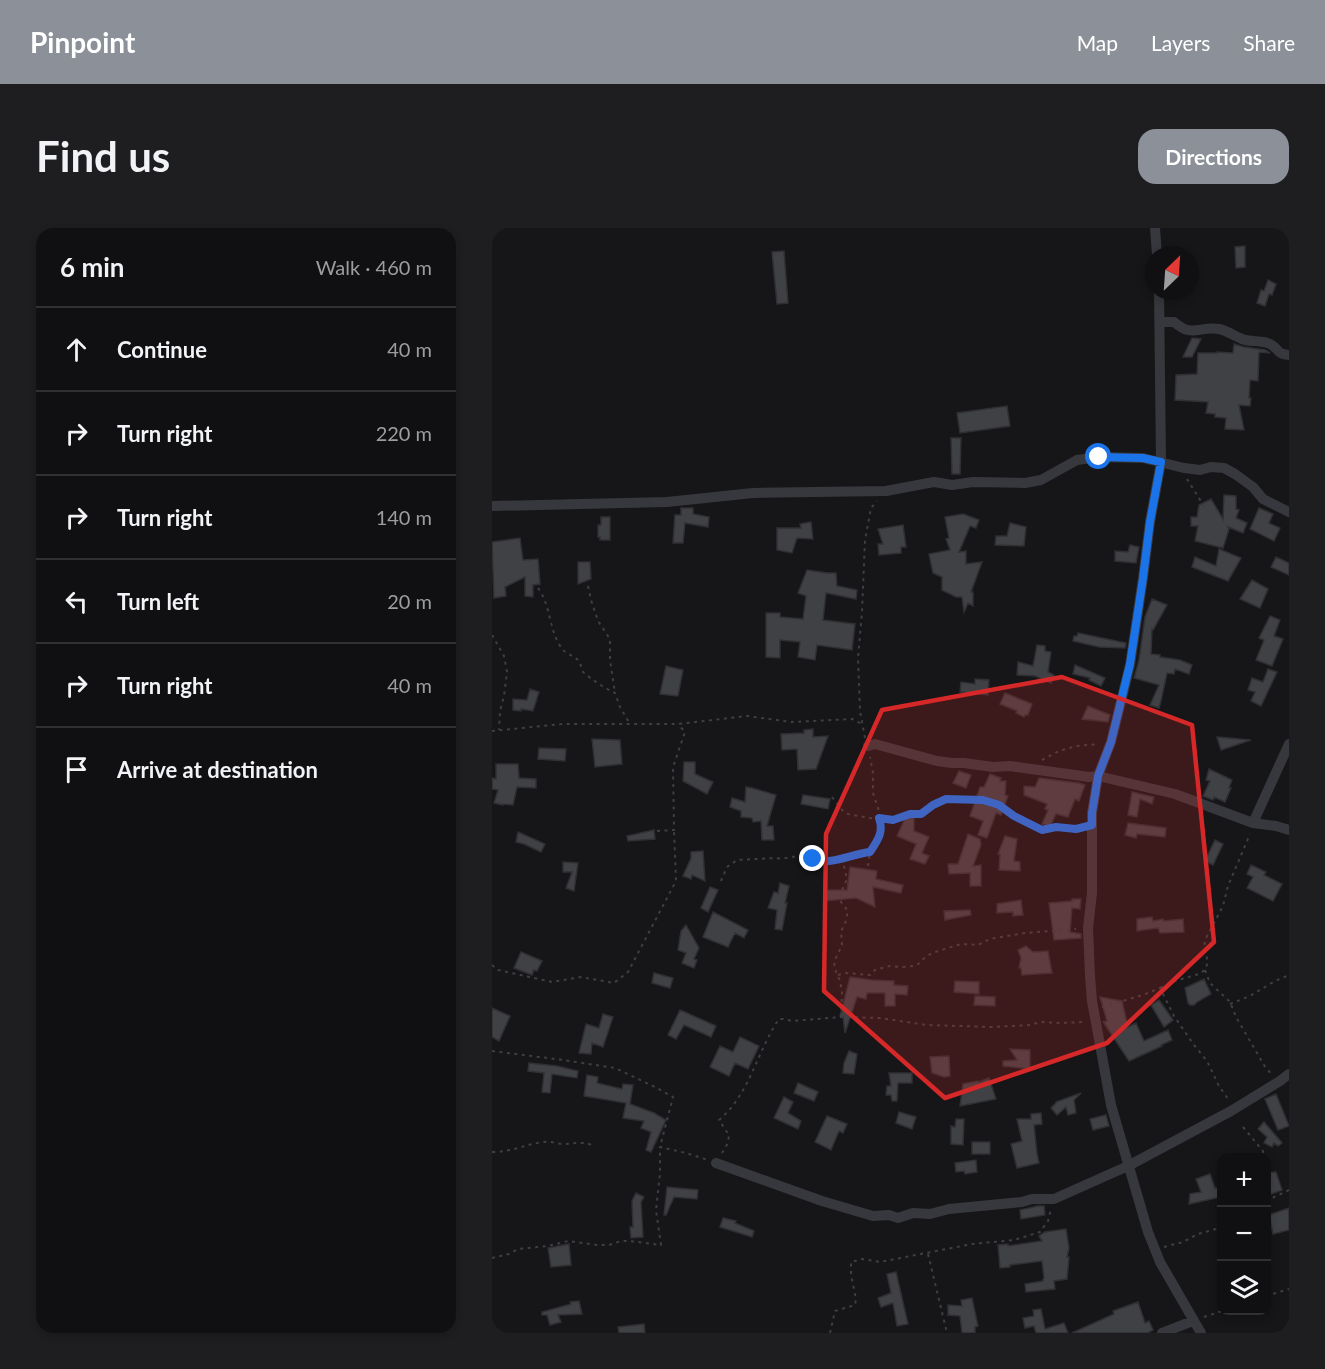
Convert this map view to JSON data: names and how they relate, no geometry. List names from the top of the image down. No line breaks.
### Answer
{"north":"top right","page":{"header":"Pinpoint","nav":["Map","Layers","Share"],"buttons":"Directions","title":"Find us","heading":["6 min","Walk · 460 m"],"list":[["Continue","40 m"],["Turn right","220 m"],["Turn right","140 m"],["Turn left","20 m"],["Turn right","40 m"],"Arrive at destination"],"map_buttons":["+","−"]}}
